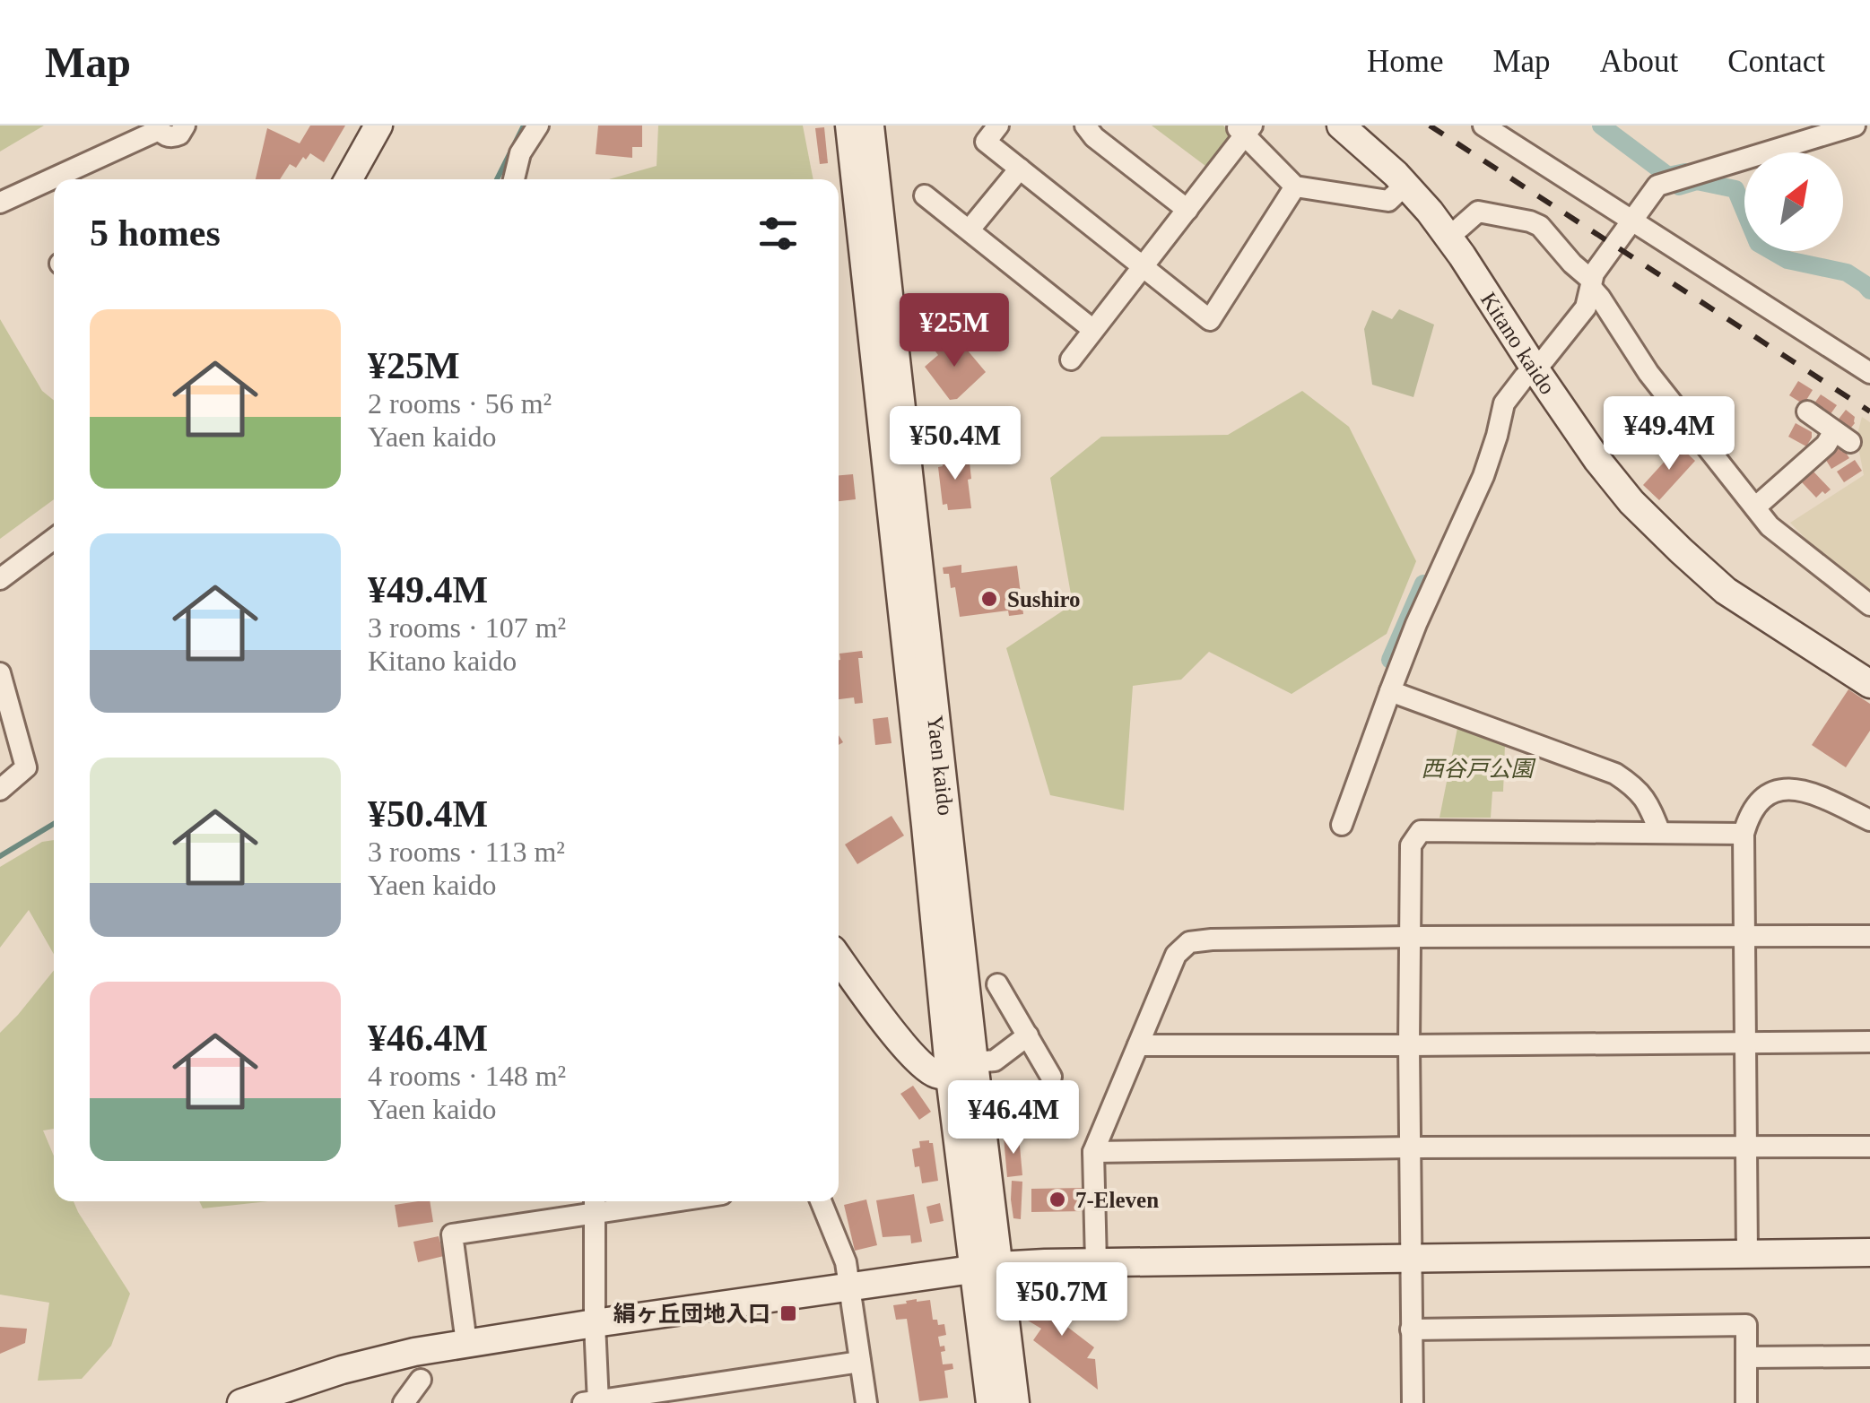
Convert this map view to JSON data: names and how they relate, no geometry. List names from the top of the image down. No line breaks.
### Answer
{"streets":{"main road":["Kitano kaido","Yaen kaido"]},"parks":["西谷戸公園"],"places":{"other":["Sushiro","7-Eleven"],"transit":["絹ヶ丘団地入口"]},"north":"top right","page":{"header":"Map","nav":["Home","Map","About","Contact"],"heading":"5 homes","list":[{"name":"¥25M","note":"2 rooms · 56 m² · Yaen kaido"},{"name":"¥49.4M","note":"3 rooms · 107 m² · Kitano kaido"},{"name":"¥50.4M","note":"3 rooms · 113 m² · Yaen kaido"},{"name":"¥46.4M","note":"4 rooms · 148 m² · Yaen kaido"}],"price":["¥25M","¥49.4M","¥50.4M","¥46.4M","¥50.7M"]}}
